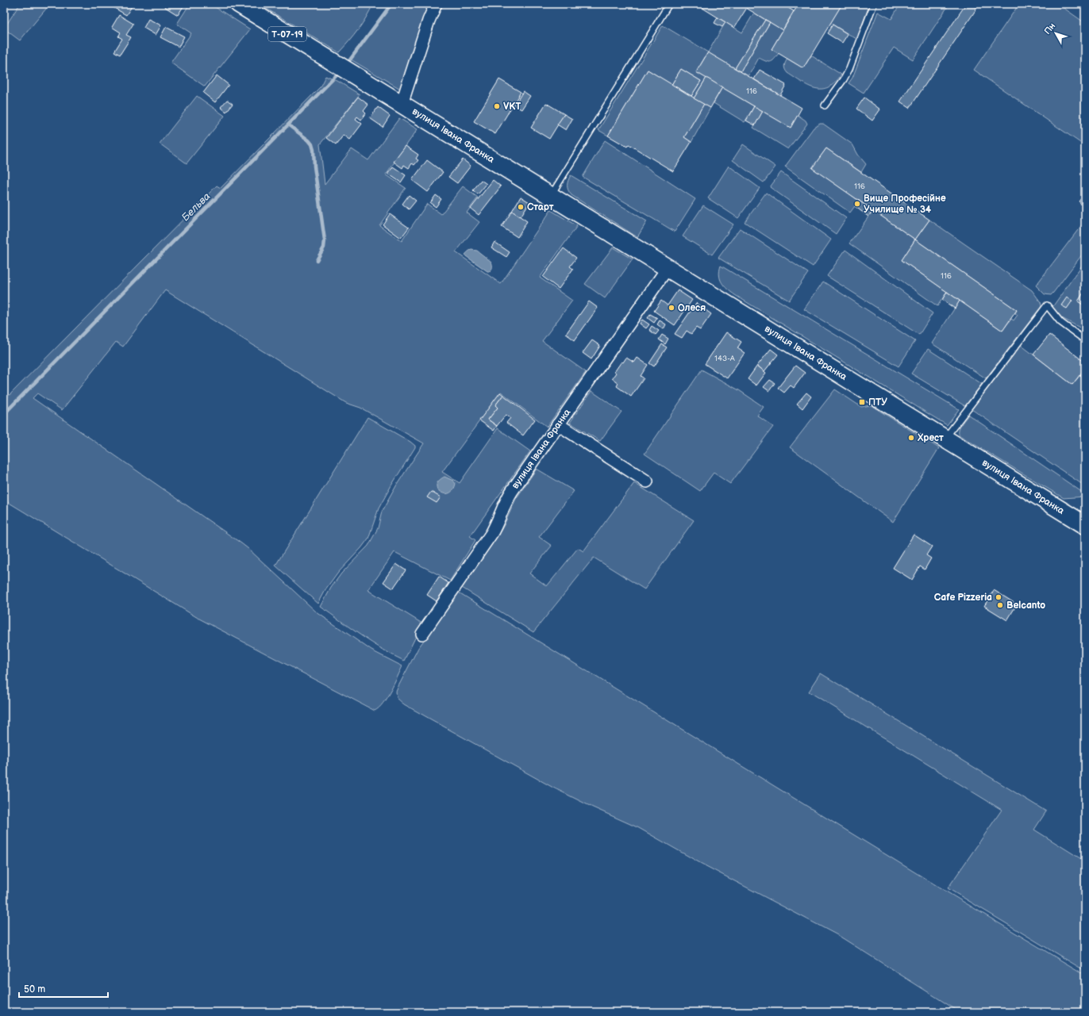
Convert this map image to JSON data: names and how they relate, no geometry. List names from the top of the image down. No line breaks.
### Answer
{"streets":{"main road":["Т-07-19","вулиця Івана Франка"]},"water":["Бельва"],"places":{"other":["VKT","Вище Професійне Училище № 34","Старт","Олеся","Хрест","Cafe Pizzeria","Belcanto"],"transit":["ПТУ"]},"house_numbers":["116","116","116","143-А"],"scale_bar":"50 m","north":"top left"}
